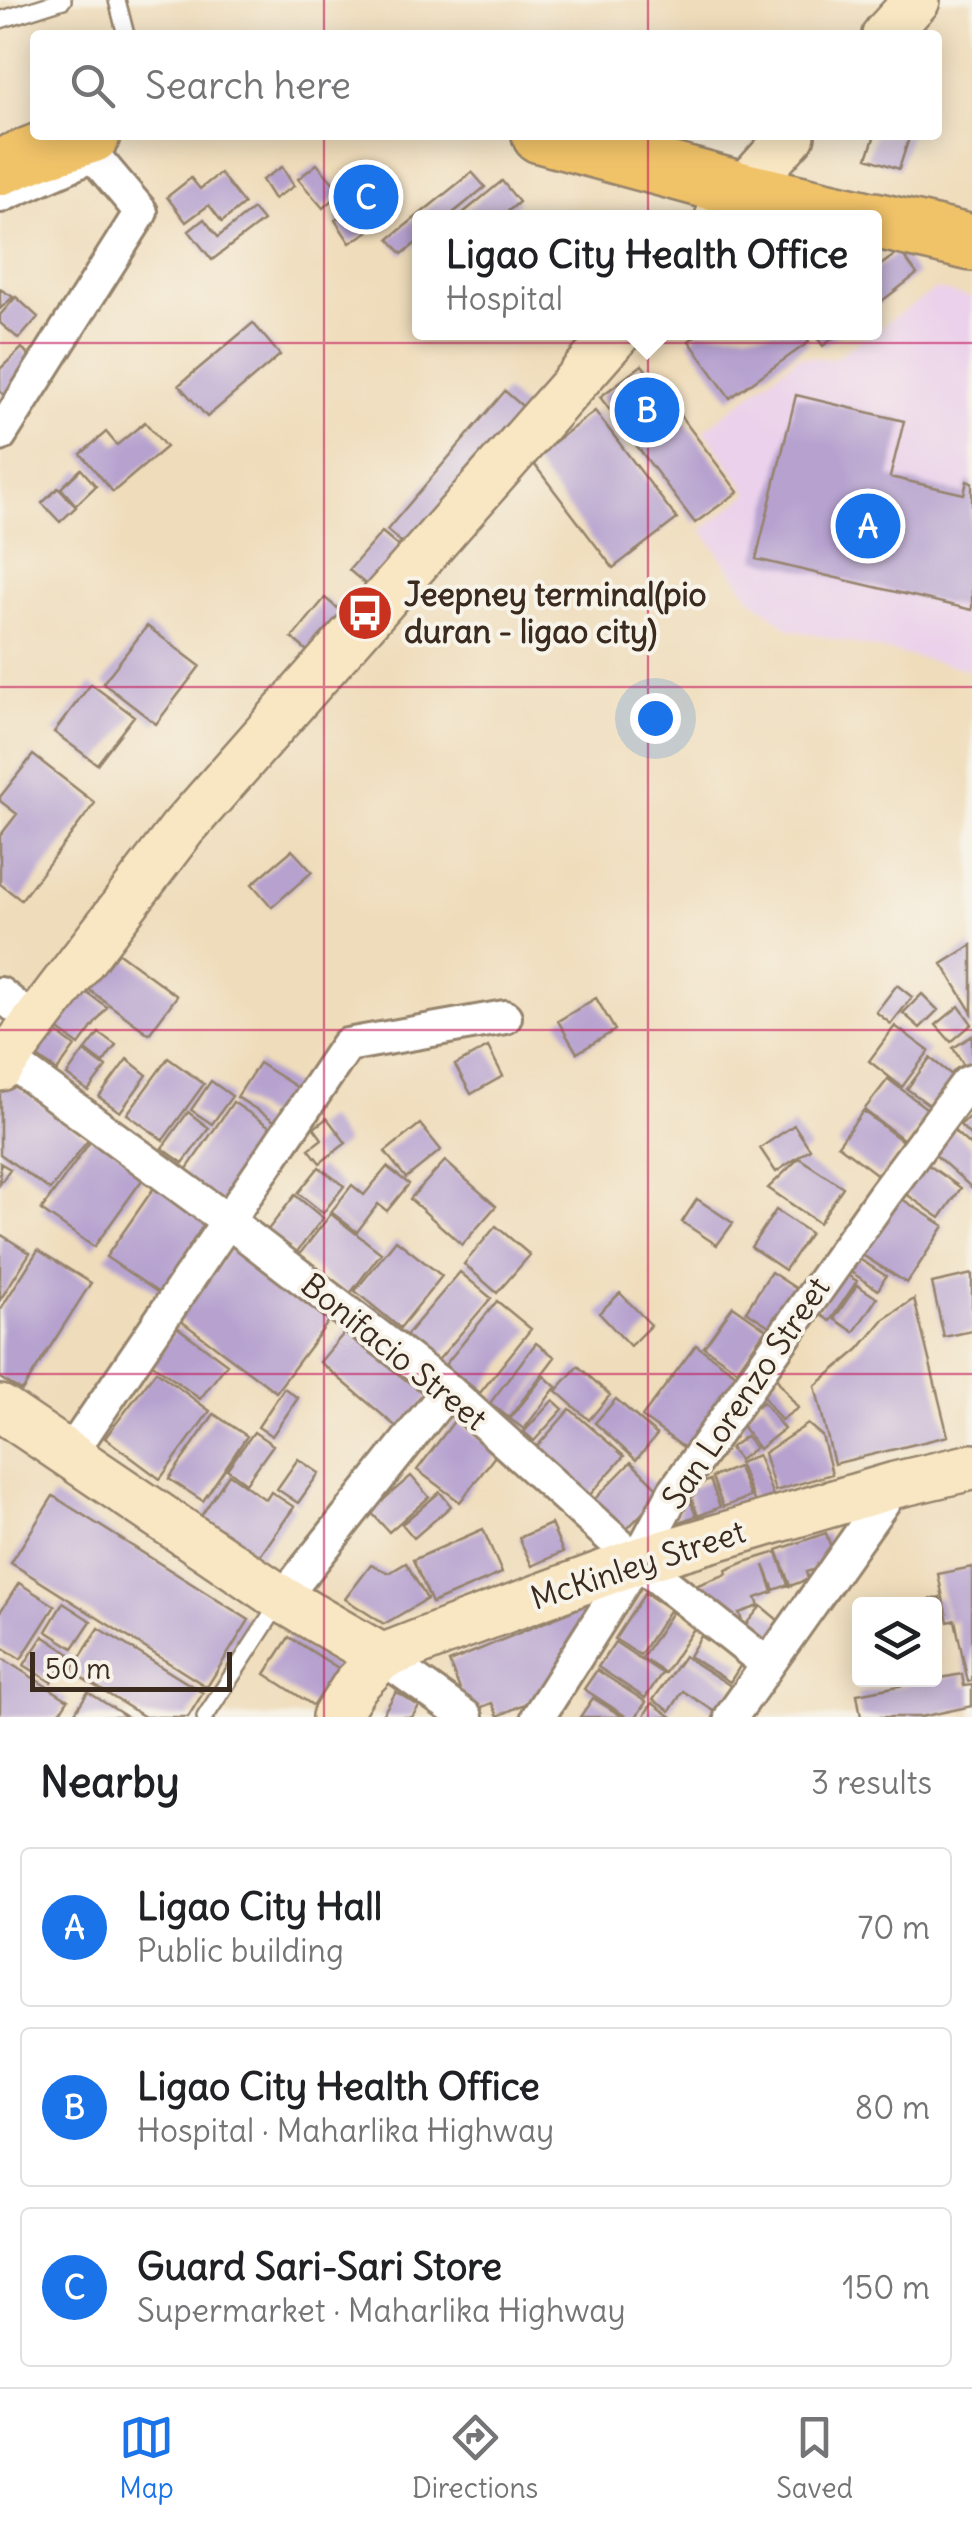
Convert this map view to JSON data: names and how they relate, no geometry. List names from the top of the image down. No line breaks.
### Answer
{"streets":{"street":["Bonifacio Street","San Lorenzo Street","McKinley Street"]},"crossings":[["Bonifacio Street","San Lorenzo Street"],["Bonifacio Street","McKinley Street"],["San Lorenzo Street","McKinley Street"]],"places":{"bus stop":["Jeepney terminal(pio duran - ligao city)"]},"scale_bar":"50 m","page":{"search":"Search here","pins":["C","B","A"],"popup":["Ligao City Health Office","Hospital"],"scale":"50 m","heading":["Nearby","3 results"],"list":[{"mark":"A","name":"Ligao City Hall","note":"Public building","value":"70 m"},{"mark":"B","name":"Ligao City Health Office","note":"Hospital · Maharlika Highway","value":"80 m"},{"mark":"C","name":"Guard Sari-Sari Store","note":"Supermarket · Maharlika Highway","value":"150 m"}],"nav":["Map","Directions","Saved"]}}
